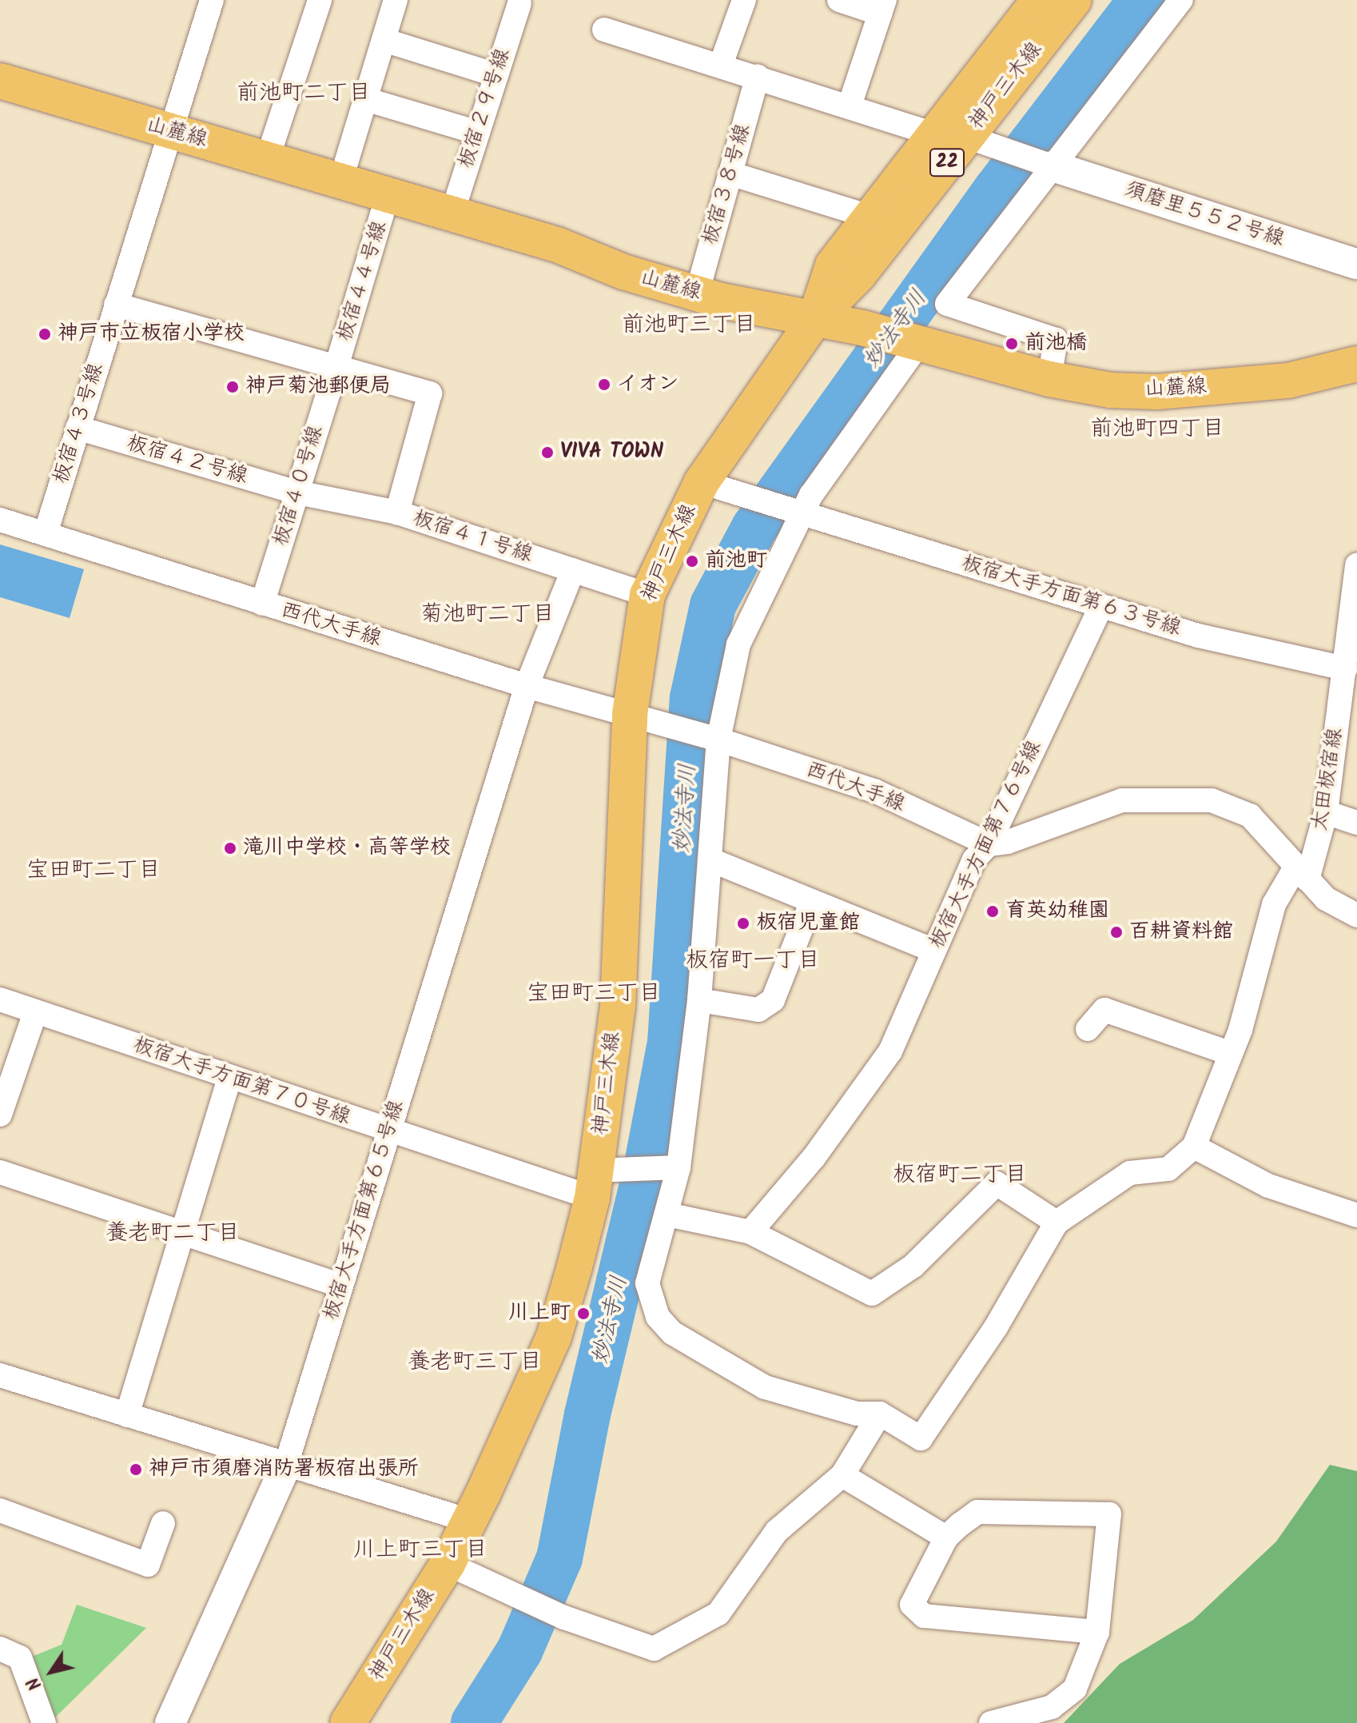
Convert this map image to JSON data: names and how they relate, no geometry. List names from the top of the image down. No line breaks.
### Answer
{"streets":{"main road":["神戸三木線","山麓線","22"],"street":["板宿２９号線","板宿３８号線","須磨里５５２号線","板宿４４号線","板宿４３号線","板宿４２号線","板宿４０号線","板宿４１号線","板宿大手方面第６３号線","西代大手線","太田板宿線","板宿大手方面第７６号線","板宿大手方面第７０号線","板宿大手方面第６５号線"]},"crossings":[["神戸三木線","山麓線"],["神戸三木線","板宿４１号線"],["神戸三木線","板宿大手方面第６３号線"],["神戸三木線","西代大手線"],["神戸三木線","板宿大手方面第７０号線"],["板宿２９号線","山麓線"],["山麓線","板宿３８号線"],["山麓線","板宿４４号線"],["山麓線","板宿４３号線"],["板宿４４号線","板宿４０号線"],["板宿４４号線","板宿４１号線"],["板宿４３号線","板宿４２号線"],["板宿４３号線","西代大手線"],["板宿４２号線","板宿４０号線"],["板宿４２号線","板宿４１号線"],["板宿４０号線","板宿４１号線"],["板宿４０号線","西代大手線"],["板宿４１号線","板宿大手方面第６５号線"],["板宿大手方面第６３号線","太田板宿線"],["板宿大手方面第６３号線","板宿大手方面第７６号線"],["西代大手線","板宿大手方面第７６号線"],["西代大手線","板宿大手方面第６５号線"],["板宿大手方面第７０号線","板宿大手方面第６５号線"]],"districts":["前池町二丁目","前池町三丁目","前池町四丁目","菊池町二丁目","宝田町二丁目","板宿町一丁目","宝田町三丁目","板宿町二丁目","養老町二丁目","養老町三丁目","川上町三丁目"],"water":["妙法寺川"],"places":["神戸市立板宿小学校","前池橋","イオン","神戸菊池郵便局","VIVA TOWN","前池町","滝川中学校・高等学校","育英幼稚園","板宿児童館","百耕資料館","川上町","神戸市須磨消防署板宿出張所"],"north":"bottom left"}
